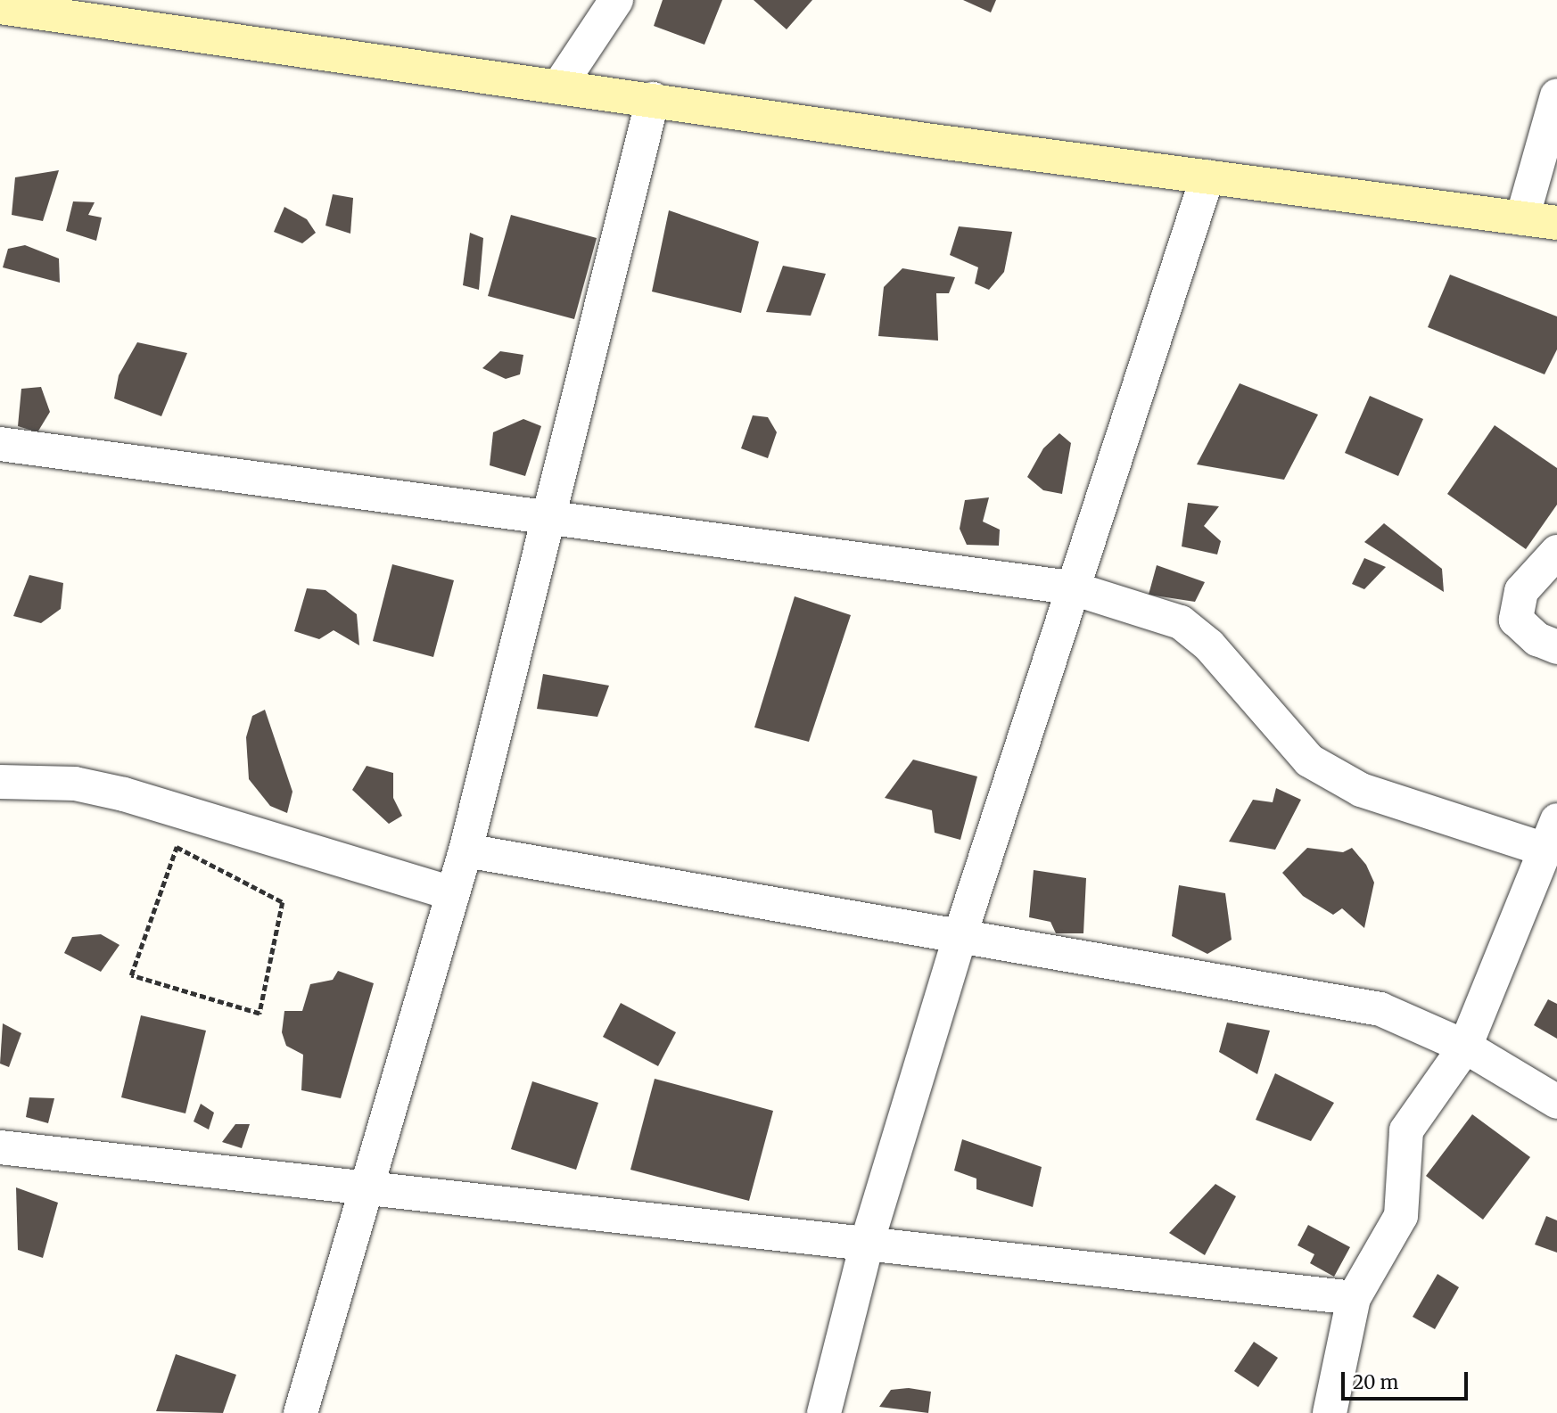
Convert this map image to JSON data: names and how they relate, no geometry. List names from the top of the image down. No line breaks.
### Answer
{"scale_bar":"20 m"}
